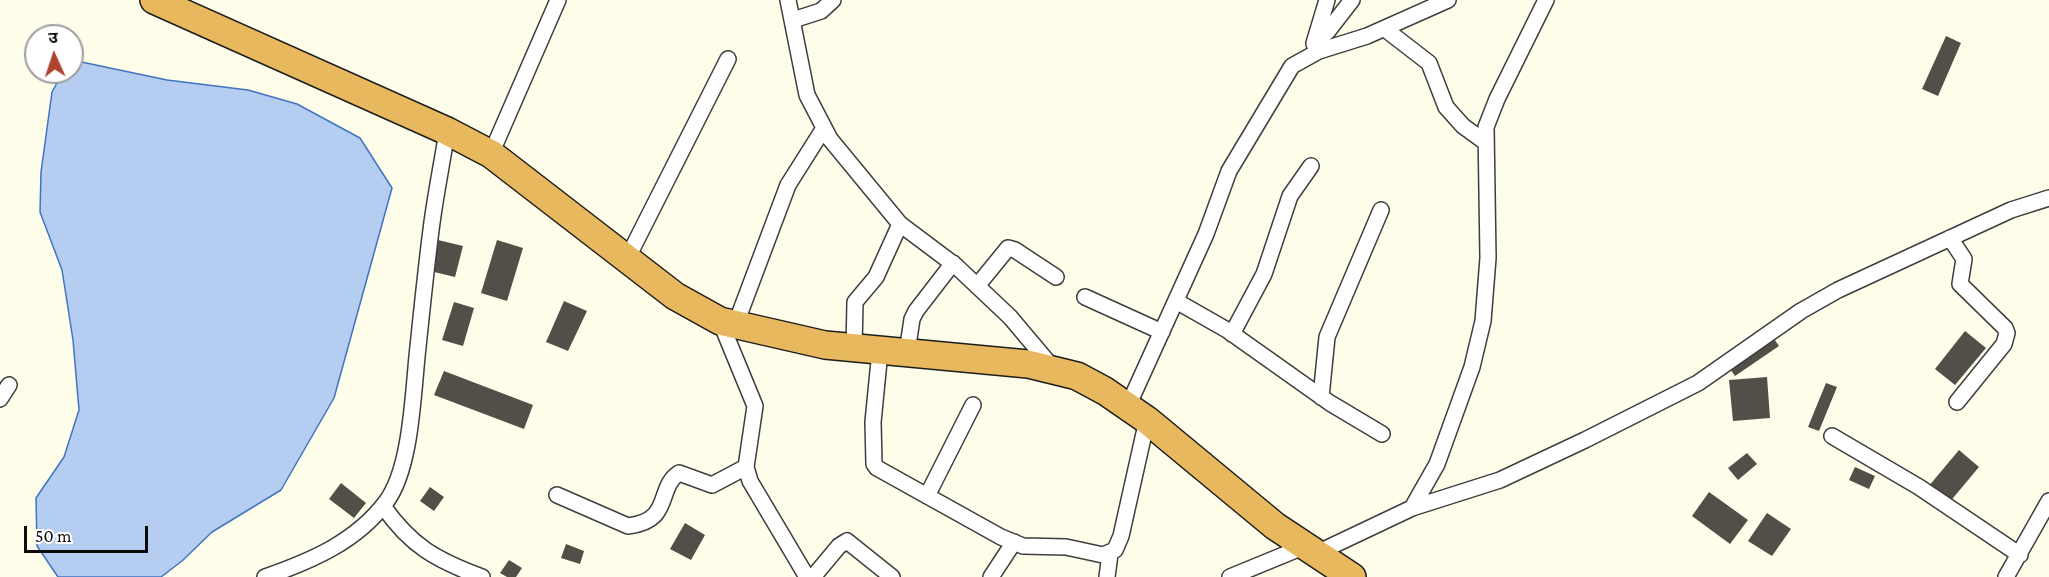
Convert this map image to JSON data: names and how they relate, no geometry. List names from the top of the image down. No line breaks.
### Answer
{"scale_bar":"50 m","north":"top"}
